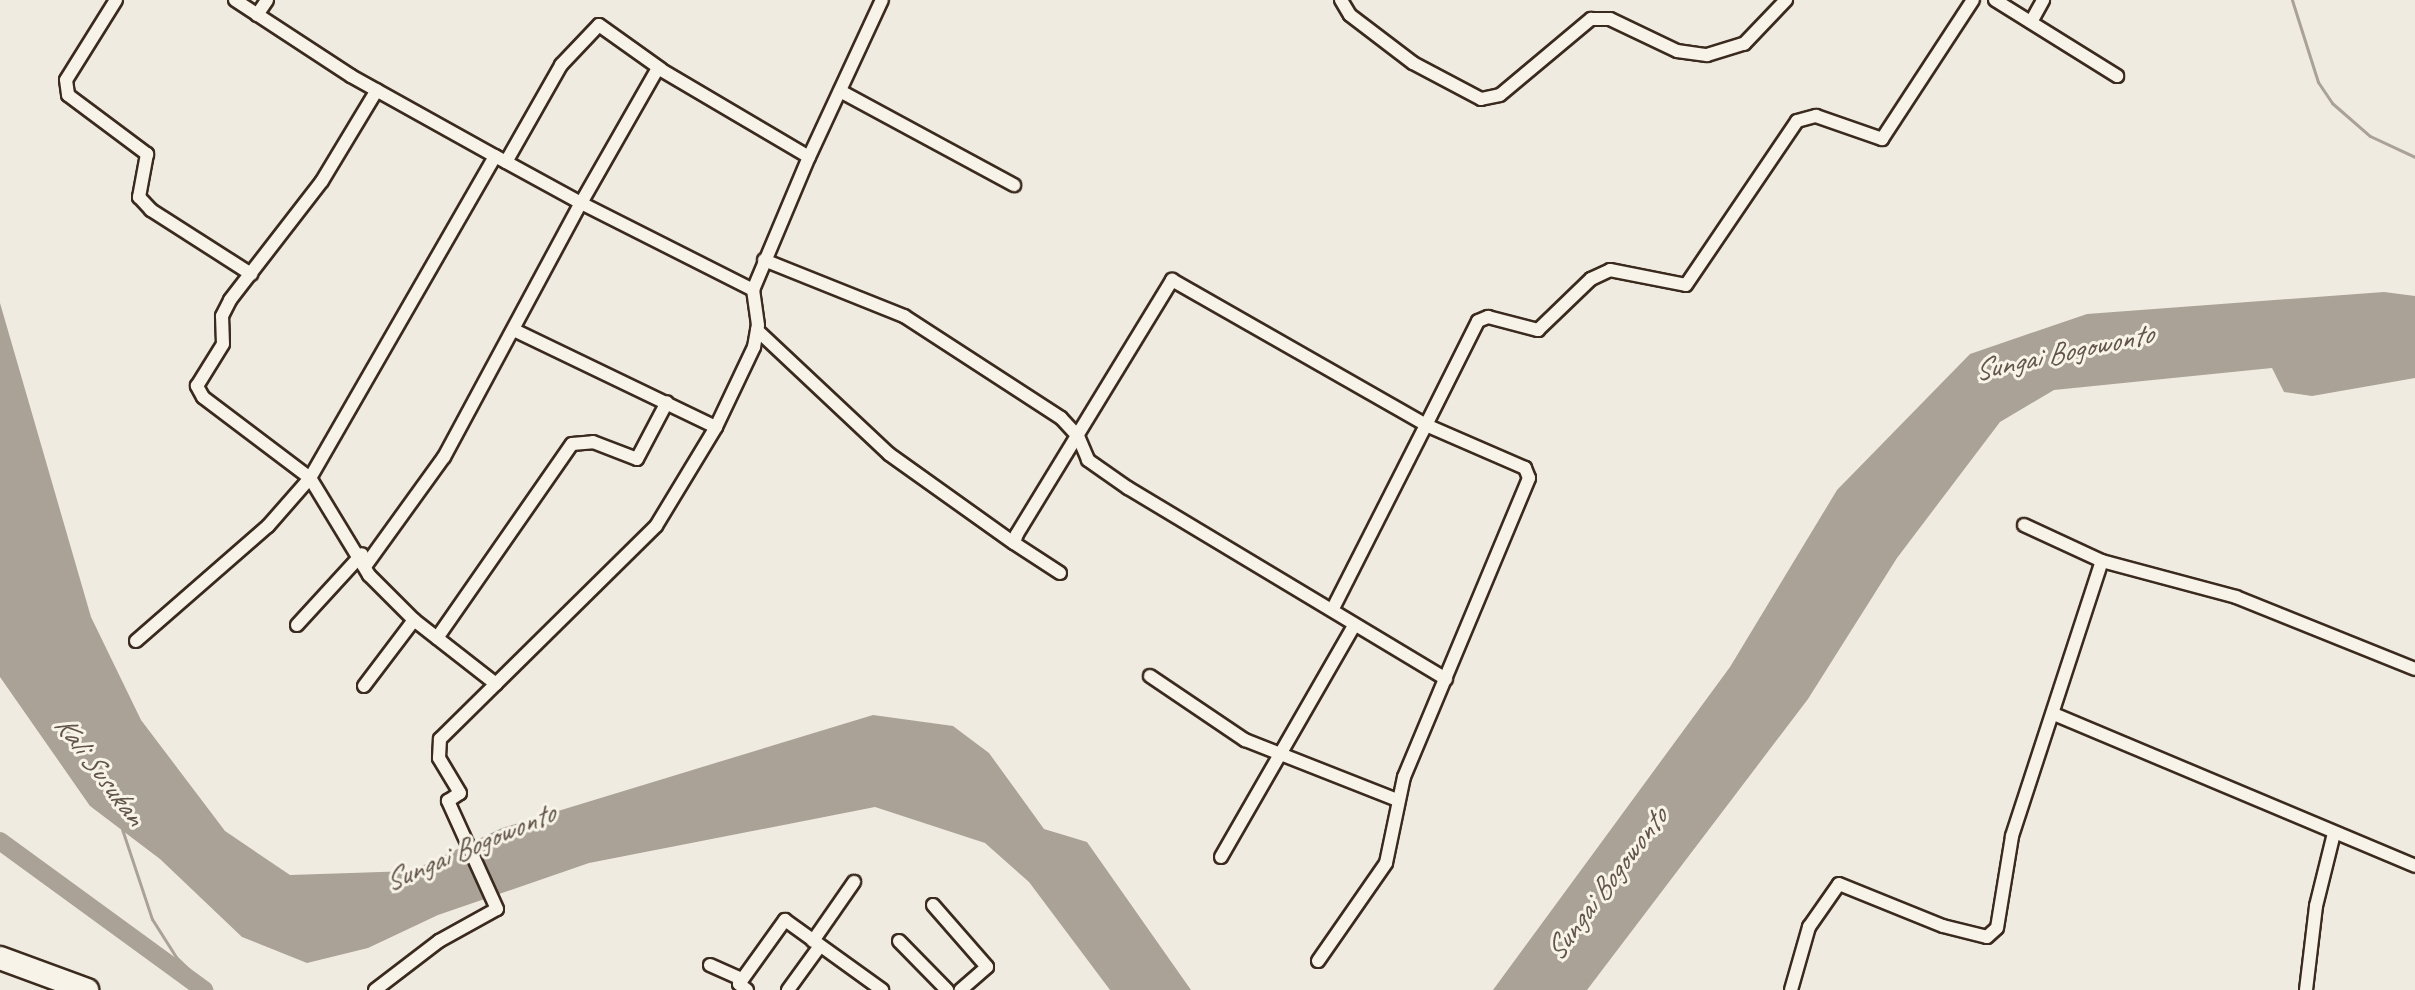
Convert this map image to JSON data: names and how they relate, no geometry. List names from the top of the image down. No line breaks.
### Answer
{"water":["Sungai Bogowonto","Kali Susukan"]}
